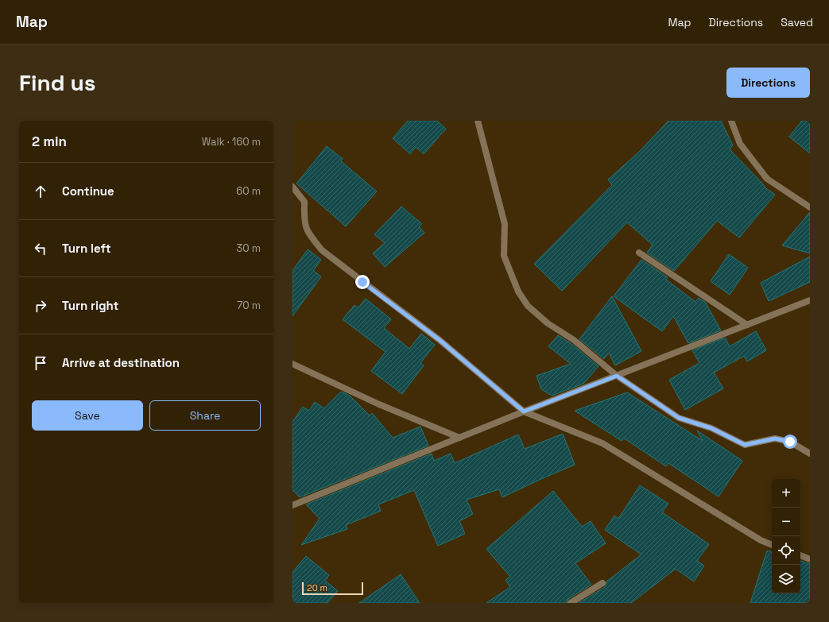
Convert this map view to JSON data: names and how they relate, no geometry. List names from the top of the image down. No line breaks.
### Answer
{"scale_bar":"20 m","page":{"header":"Map","nav":["Map","Directions","Saved"],"buttons":["Directions",["Save","Share"]],"title":"Find us","heading":["2 min","Walk · 160 m"],"list":[["Continue","60 m"],["Turn left","30 m"],["Turn right","70 m"],"Arrive at destination"],"map_buttons":["+","−"],"scale":"20 m"}}
